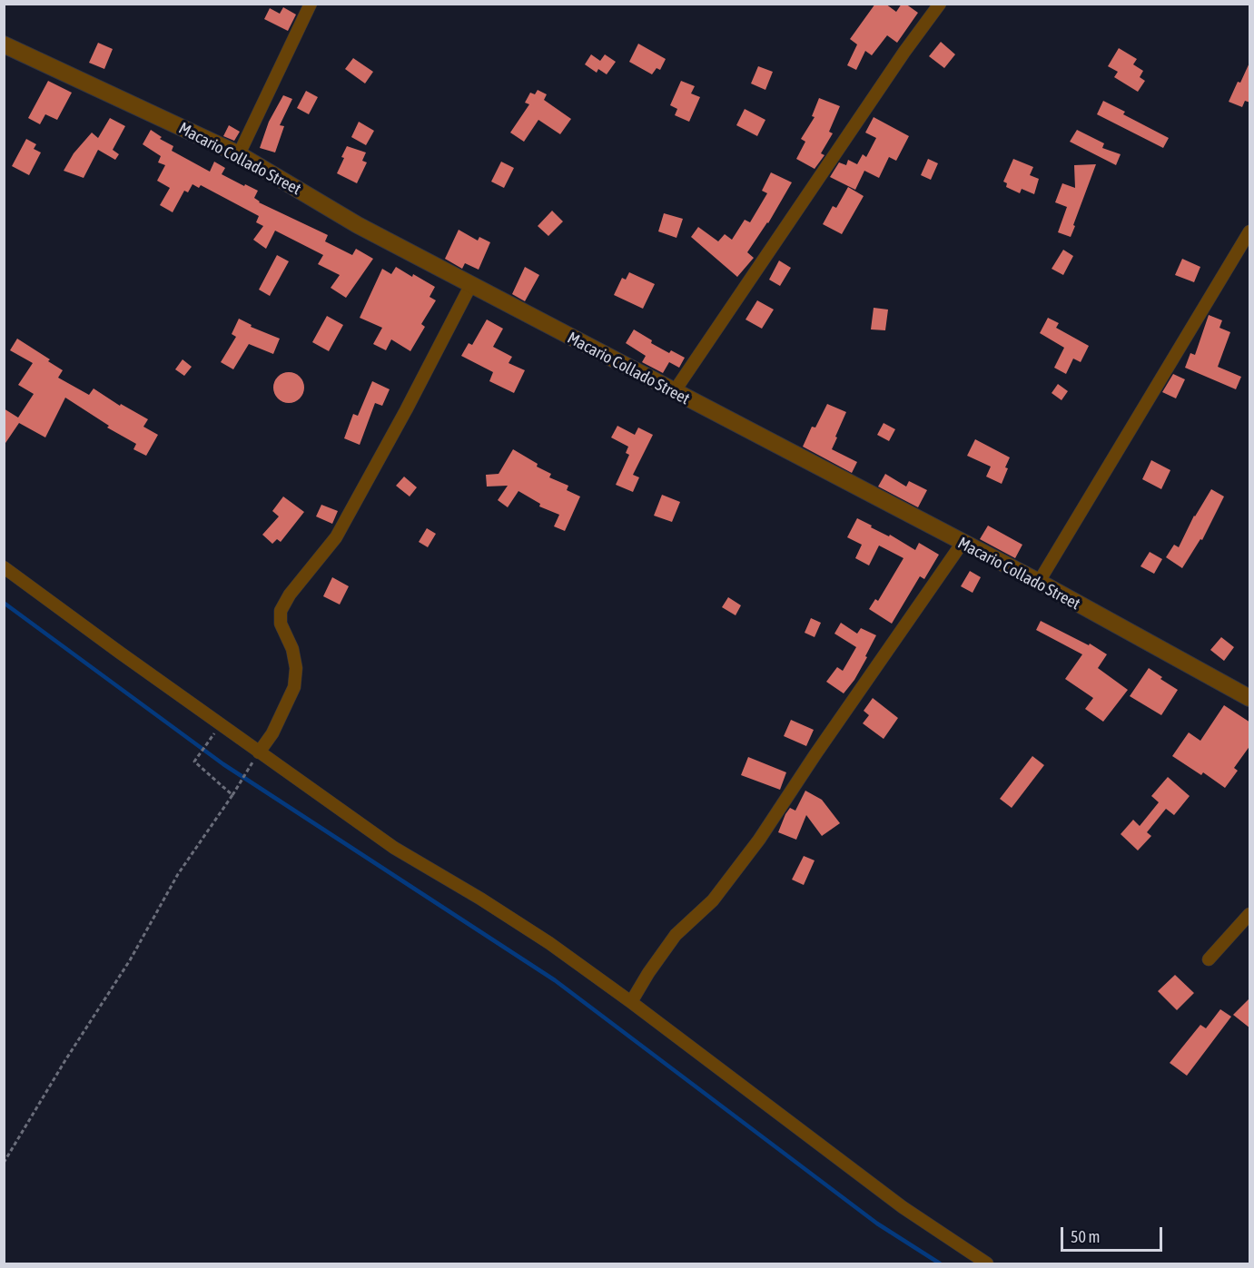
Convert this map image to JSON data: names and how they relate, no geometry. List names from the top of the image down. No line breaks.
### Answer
{"streets":{"street":["Macario Collado Street"]},"scale_bar":"50 m"}
